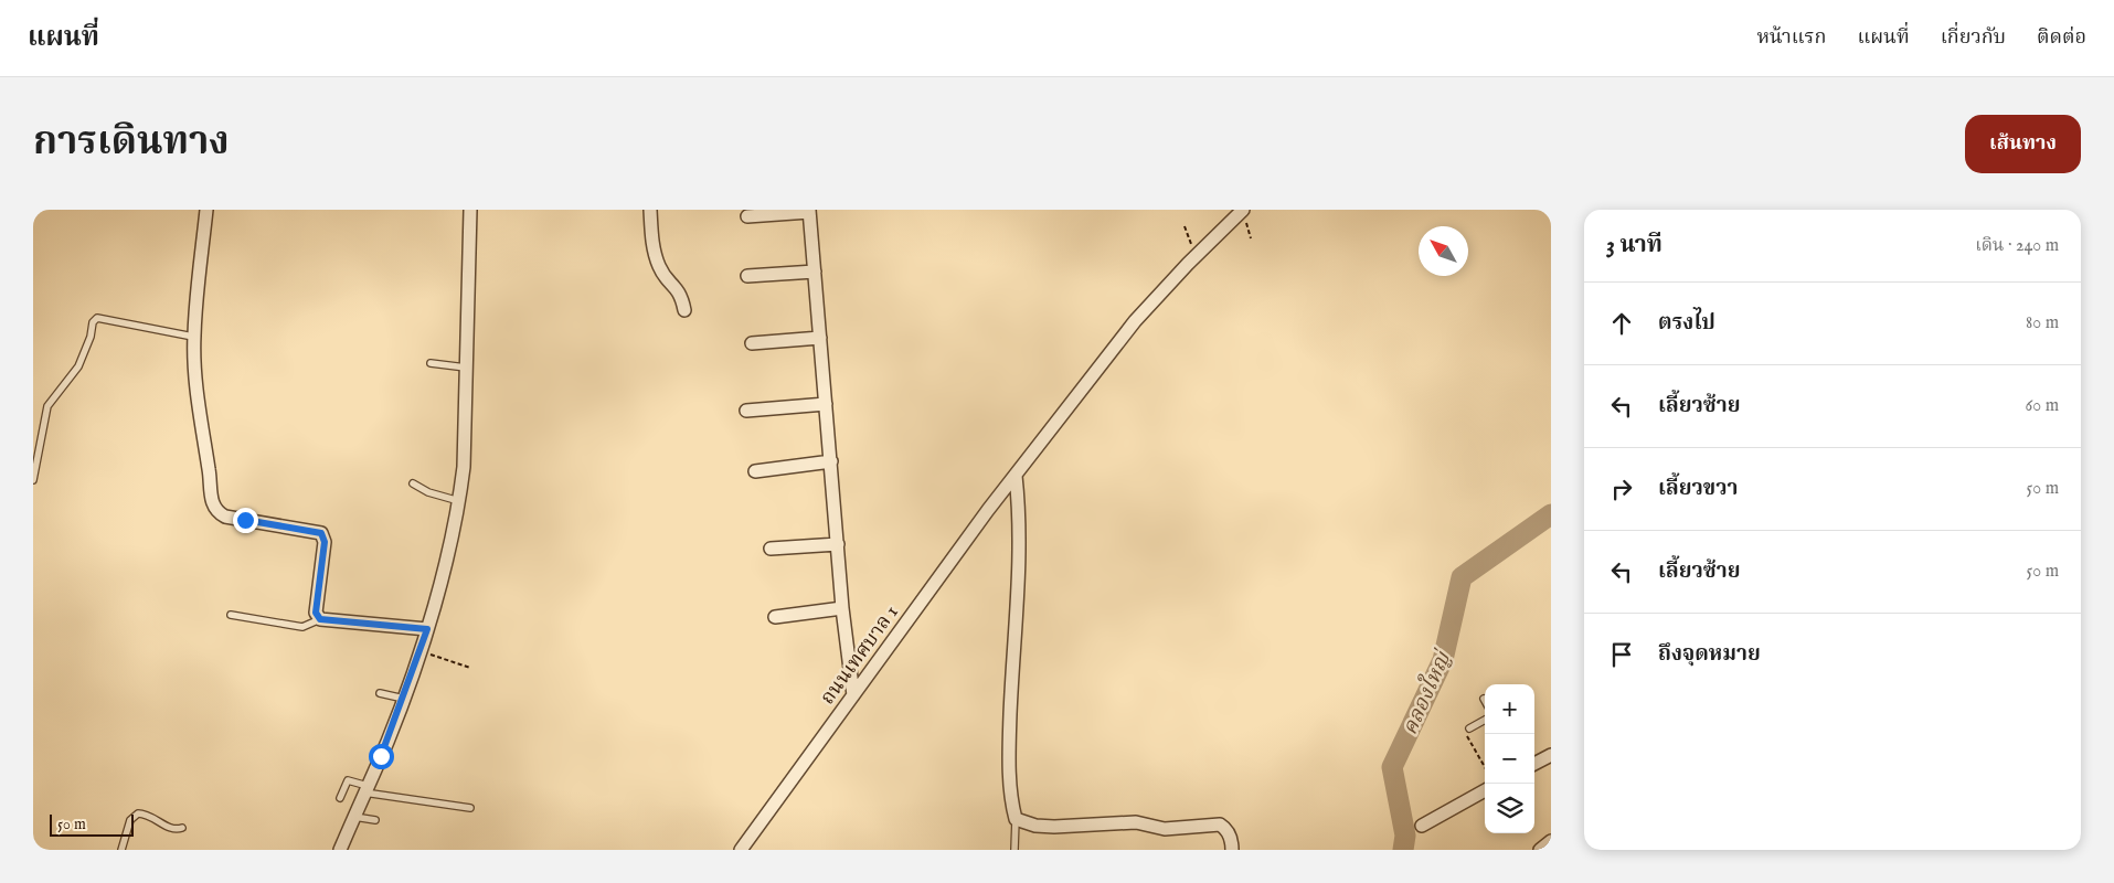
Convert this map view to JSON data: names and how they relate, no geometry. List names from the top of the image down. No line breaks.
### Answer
{"streets":{"street":["ถนนเทศบาล 1"]},"water":["คลองใหญ่"],"scale_bar":"50 m","north":"top left","page":{"header":"แผนที่","nav":["หน้าแรก","แผนที่","เกี่ยวกับ","ติดต่อ"],"title":"การเดินทาง","buttons":"เส้นทาง","heading":["3 นาที","เดิน · 240 m"],"list":[["ตรงไป","80 m"],["เลี้ยวซ้าย","60 m"],["เลี้ยวขวา","50 m"],["เลี้ยวซ้าย","50 m"],"ถึงจุดหมาย"],"map_buttons":["+","−"],"scale":"50 m"}}
